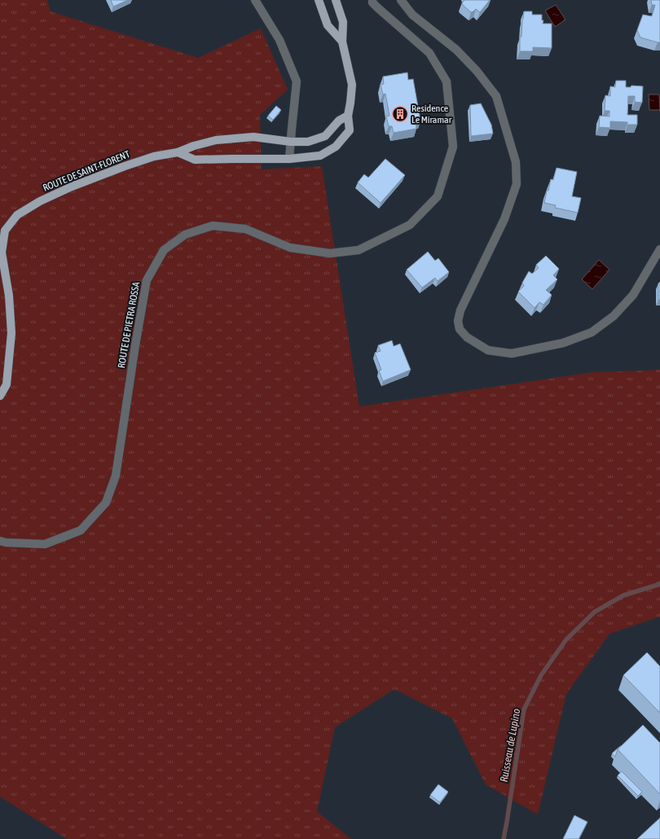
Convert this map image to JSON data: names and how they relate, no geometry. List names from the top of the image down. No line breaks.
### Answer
{"streets":{"main road":["ROUTE DE SAINT-FLORENT"],"street":["ROUTE DE PIETRA ROSSA"]},"water":["Ruisseau de Lupino"],"places":{"building":["Residence Le Miramar"]}}
